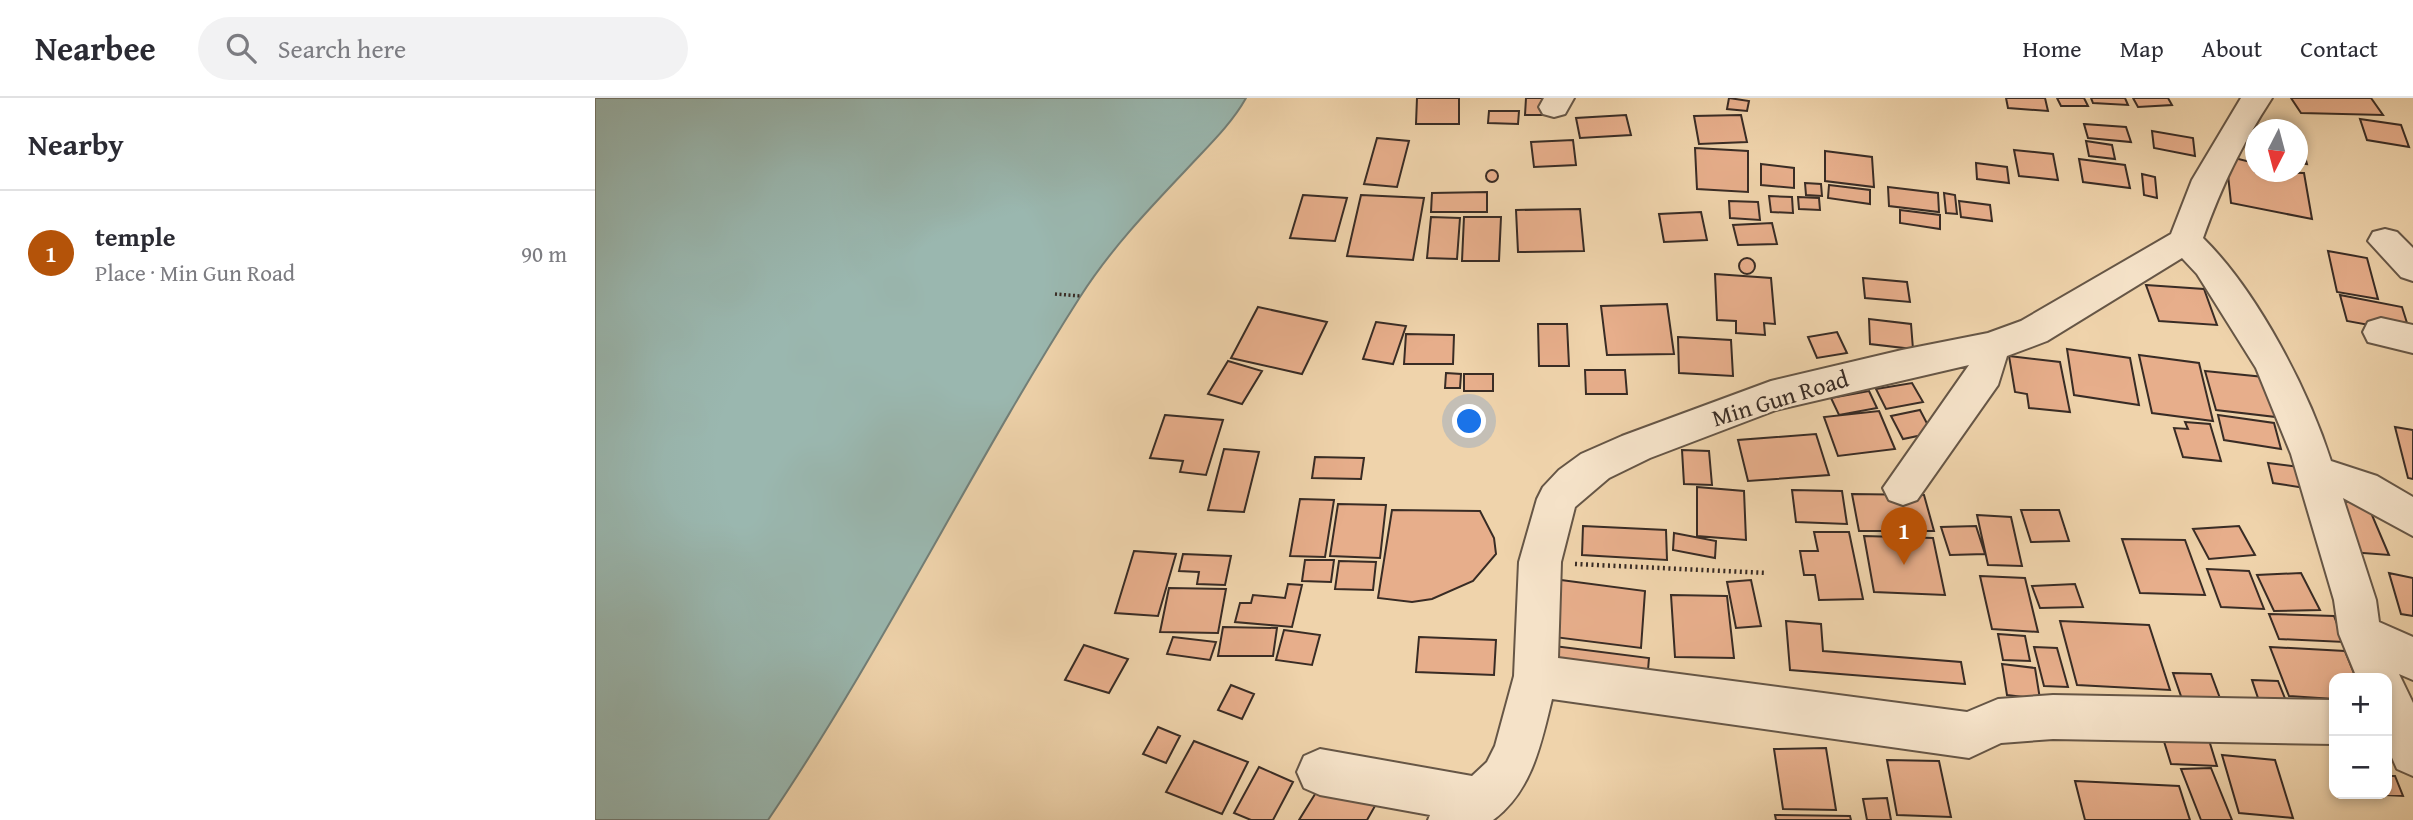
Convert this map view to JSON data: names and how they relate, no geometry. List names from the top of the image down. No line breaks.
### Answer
{"streets":{"street":["Min Gun Road"]},"north":"bottom","page":{"header":"Nearbee","search":"Search here","nav":["Home","Map","About","Contact"],"heading":"Nearby","list":[{"mark":"1","name":"temple","note":"Place · Min Gun Road","value":"90 m"}],"pins":"1","map_buttons":["+","−"]}}
